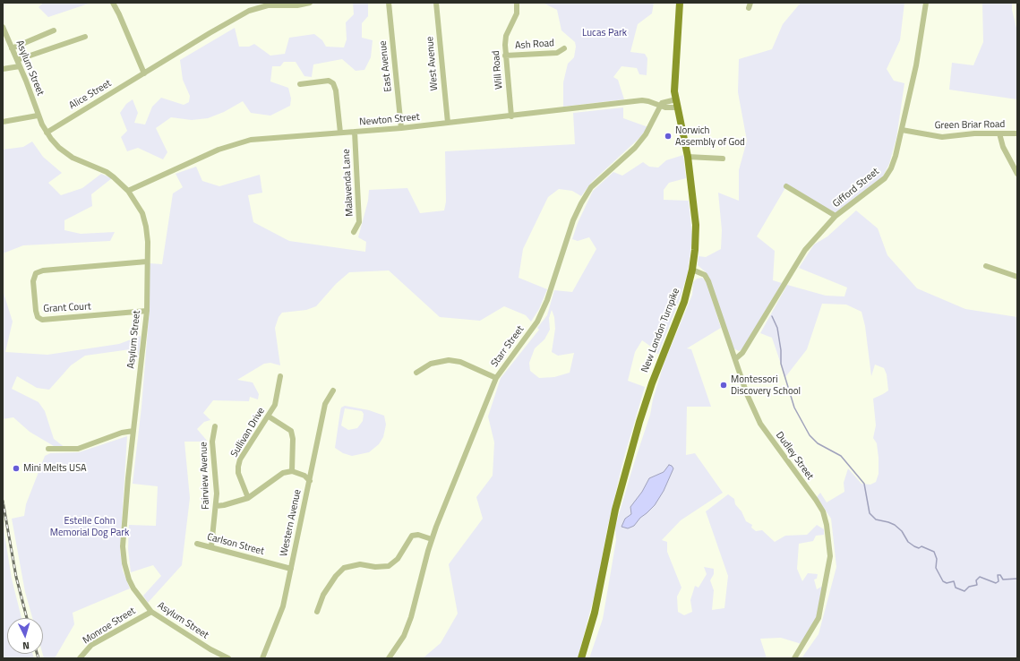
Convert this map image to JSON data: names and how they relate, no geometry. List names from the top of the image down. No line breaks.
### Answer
{"streets":{"main road":["New London Turnpike"],"street":["Ash Road","West Avenue","East Avenue","Asylum Street","Will Road","Alice Street","Newton Street","Green Briar Road","Malavenda Lane","Gifford Street","Grant Court","Starr Street","Sullivan Drive","Dudley Street","Fairview Avenue","Western Avenue","Carlson Street","Monroe Street"]},"crossings":[["Ash Road","Will Road"],["West Avenue","Newton Street"],["East Avenue","Newton Street"],["Asylum Street","Alice Street"],["Asylum Street","Newton Street"],["Asylum Street","Grant Court"],["Asylum Street","Monroe Street"],["Will Road","Newton Street"],["Newton Street","Malavenda Lane"],["Newton Street","Starr Street"],["Green Briar Road","Gifford Street"],["Gifford Street","Dudley Street"],["New London Turnpike","Dudley Street"],["Fairview Avenue","Carlson Street"],["Western Avenue","Carlson Street"]],"parks":["Lucas Park","Estelle Cohn Memorial Dog Park"],"places":["Norwich Assembly of God","Montessori Discovery School","Mini Melts USA"],"north":"bottom"}
